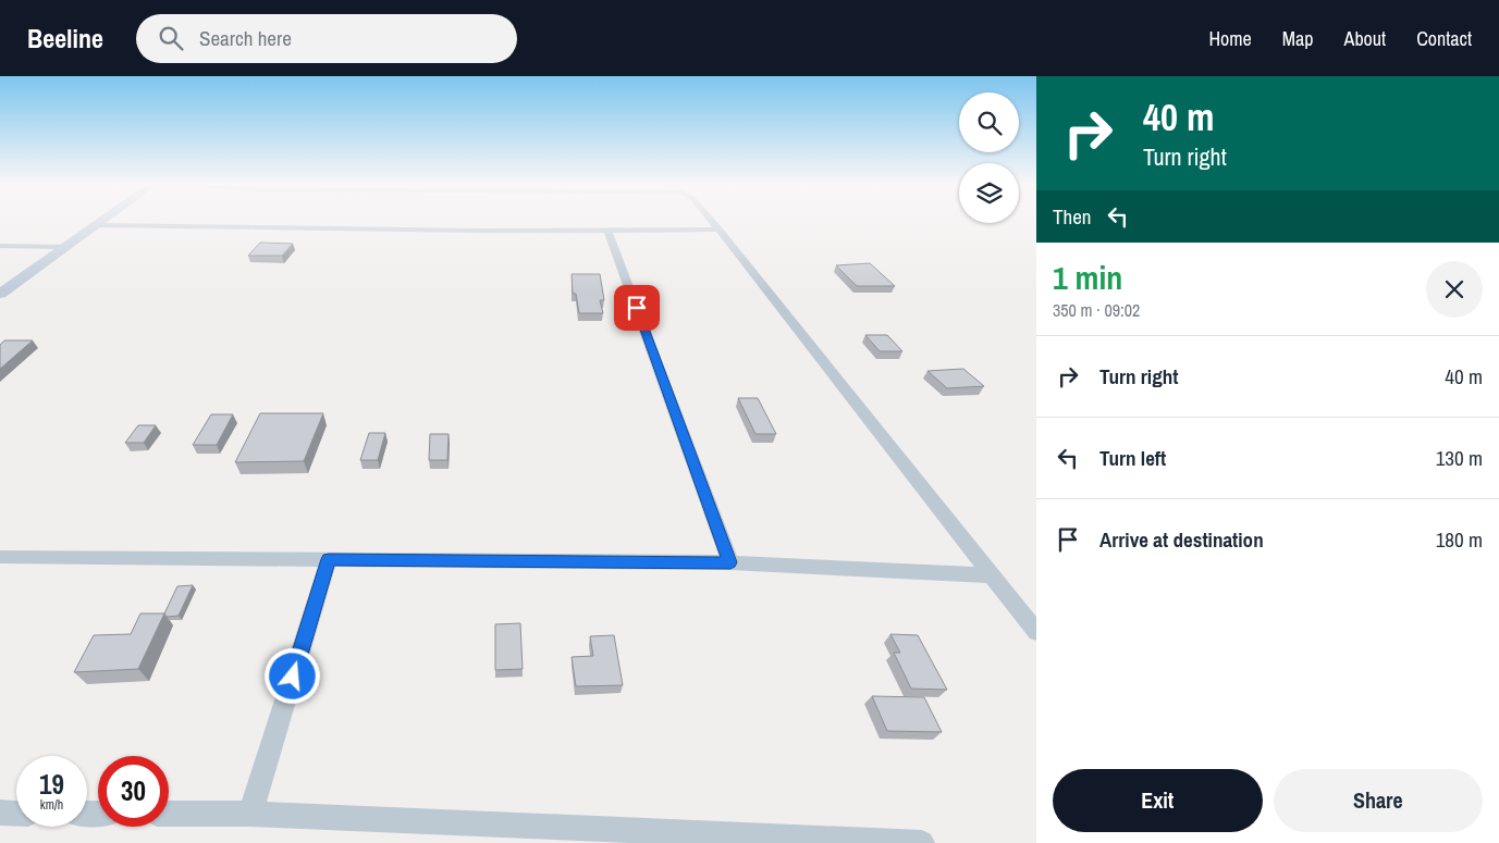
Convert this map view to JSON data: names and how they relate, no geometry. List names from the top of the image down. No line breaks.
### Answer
{"page":{"header":"Beeline","search":"Search here","nav":["Home","Map","About","Contact"],"turn":["40 m","Turn right"],"then":"Then","heading":["1 min","350 m · 09:02"],"list":[{"name":"Turn right","value":"40 m"},{"name":"Turn left","value":"130 m"},{"name":"Arrive at destination","value":"180 m"}],"speed":"19 km/h","limit":"30","buttons":["Exit","Share"]}}
